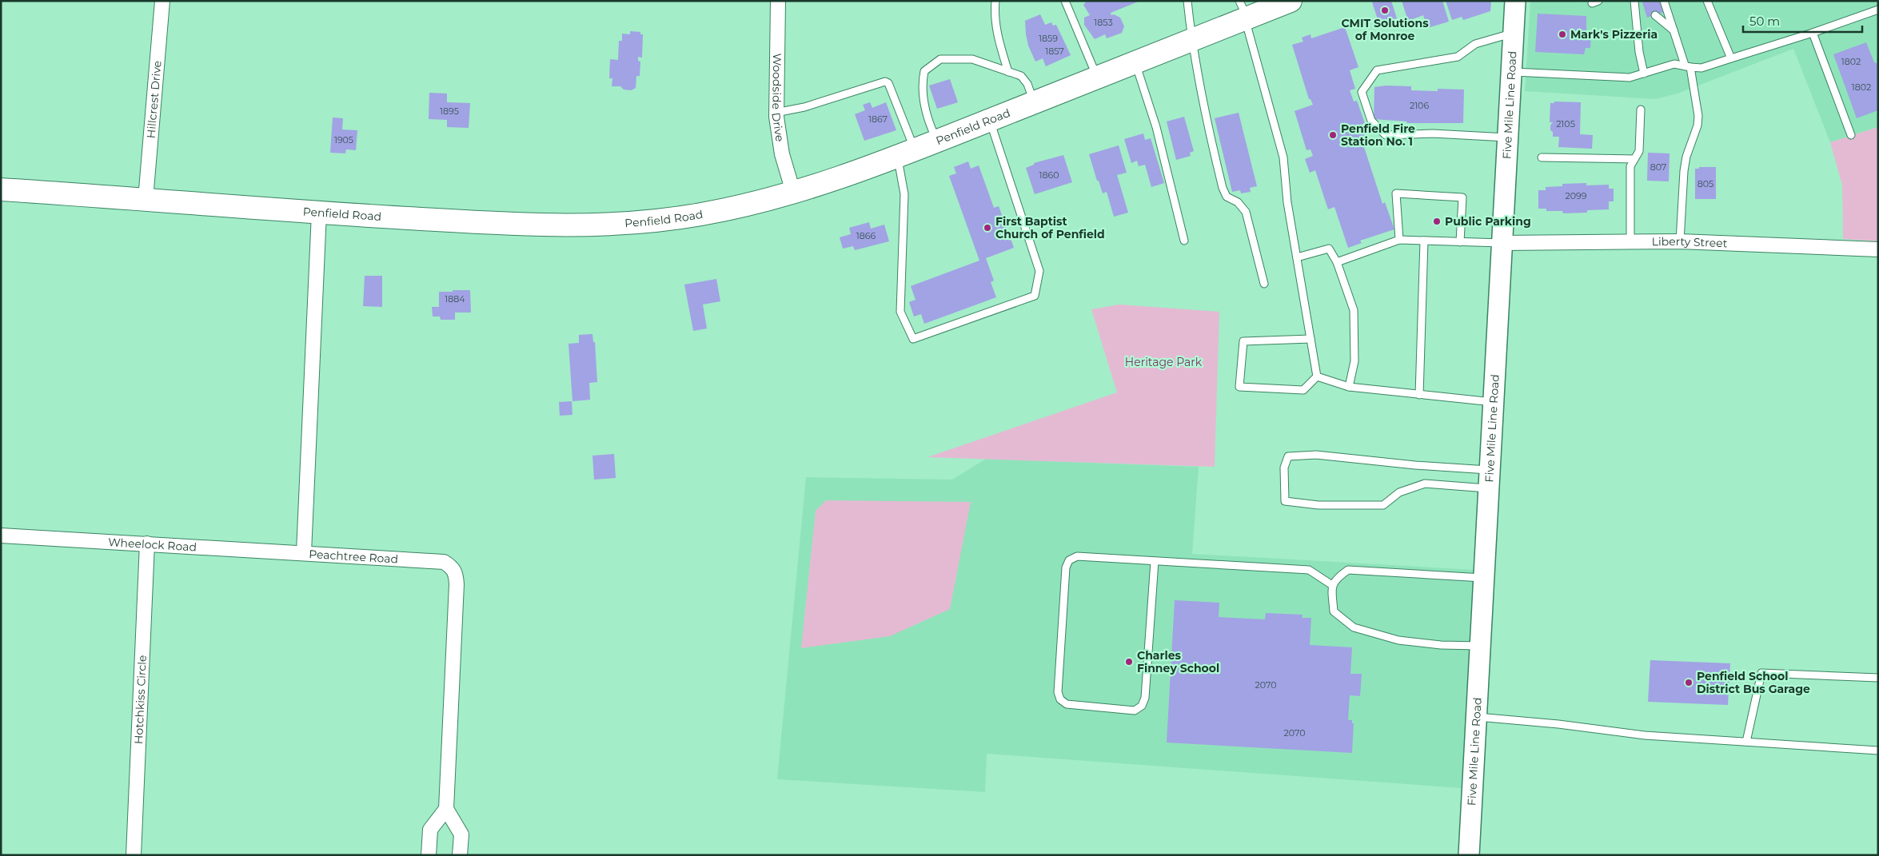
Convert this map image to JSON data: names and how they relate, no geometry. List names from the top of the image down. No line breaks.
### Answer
{"streets":{"main road":["Five Mile Line Road","Penfield Road"],"street":["Woodside Drive","Hillcrest Drive","Liberty Street","Wheelock Road","Peachtree Road","Hotchkiss Circle"]},"crossings":[["Woodside Drive","Penfield Road"],["Hillcrest Drive","Penfield Road"],["Five Mile Line Road","Liberty Street"],["Penfield Road","Peachtree Road"],["Wheelock Road","Peachtree Road"],["Wheelock Road","Hotchkiss Circle"]],"parks":["Heritage Park"],"places":["CMIT Solutions of Monroe","Mark's Pizzeria","Penfield Fire Station No. 1","Public Parking","First Baptist Church of Penfield","Charles Finney School","Penfield School District Bus Garage"],"house_numbers":["1853","1859","1857","1802","1802","2106","1895","1867","2105","1905","807","1860","805","2099","1866","1884","2070","2070"],"scale_bar":"50 m"}
